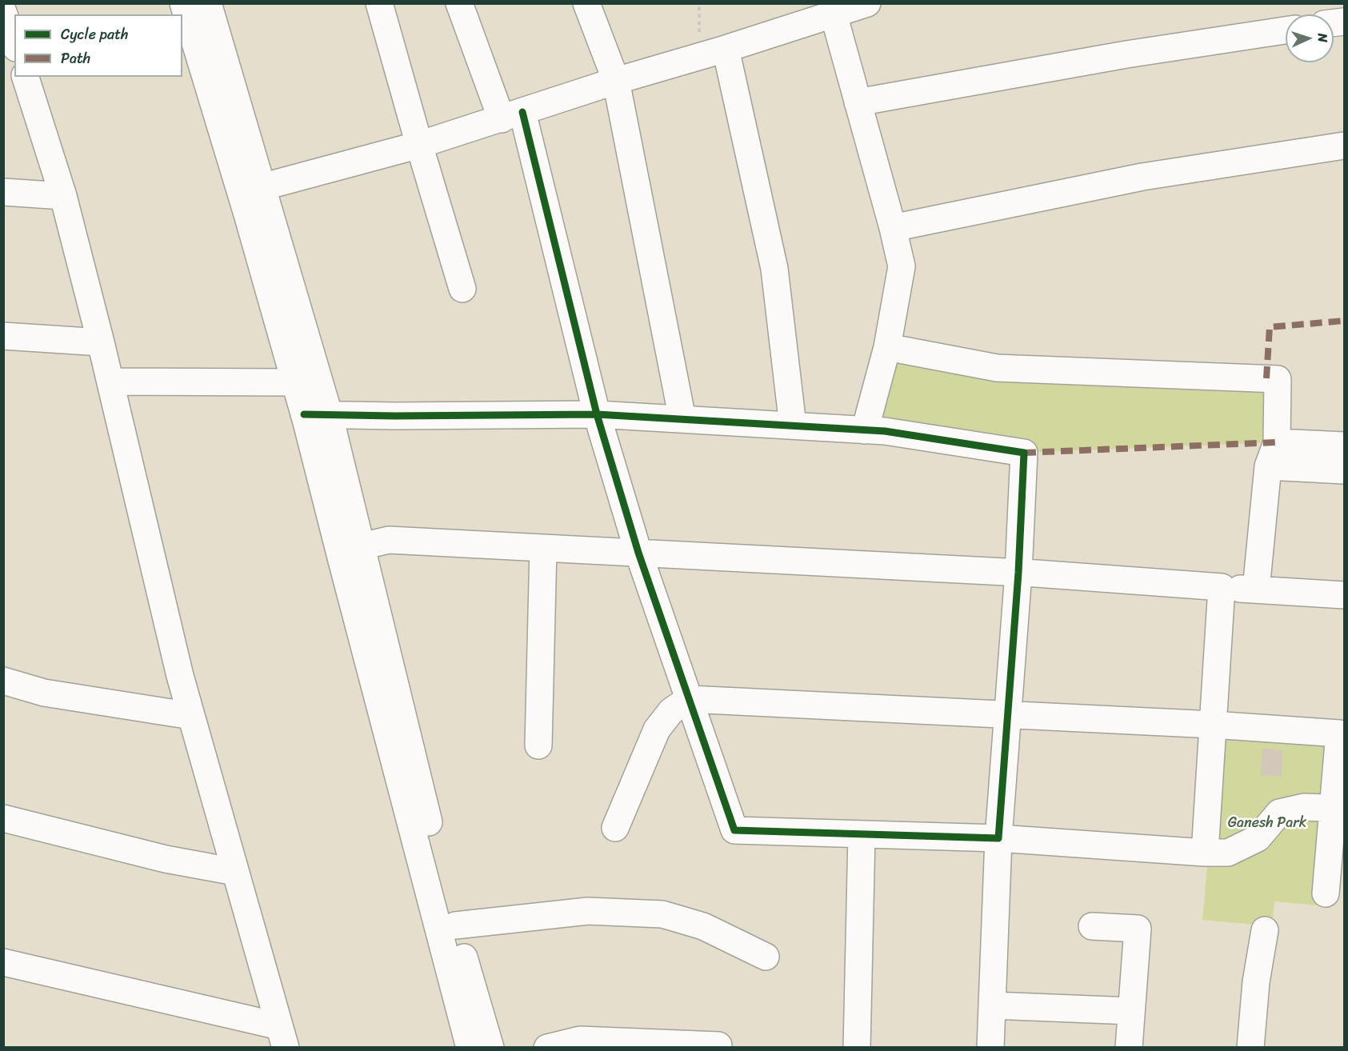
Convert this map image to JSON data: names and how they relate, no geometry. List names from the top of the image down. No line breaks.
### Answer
{"parks":["Ganesh Park"],"legend":["Cycle path","Path"],"north":"right"}
